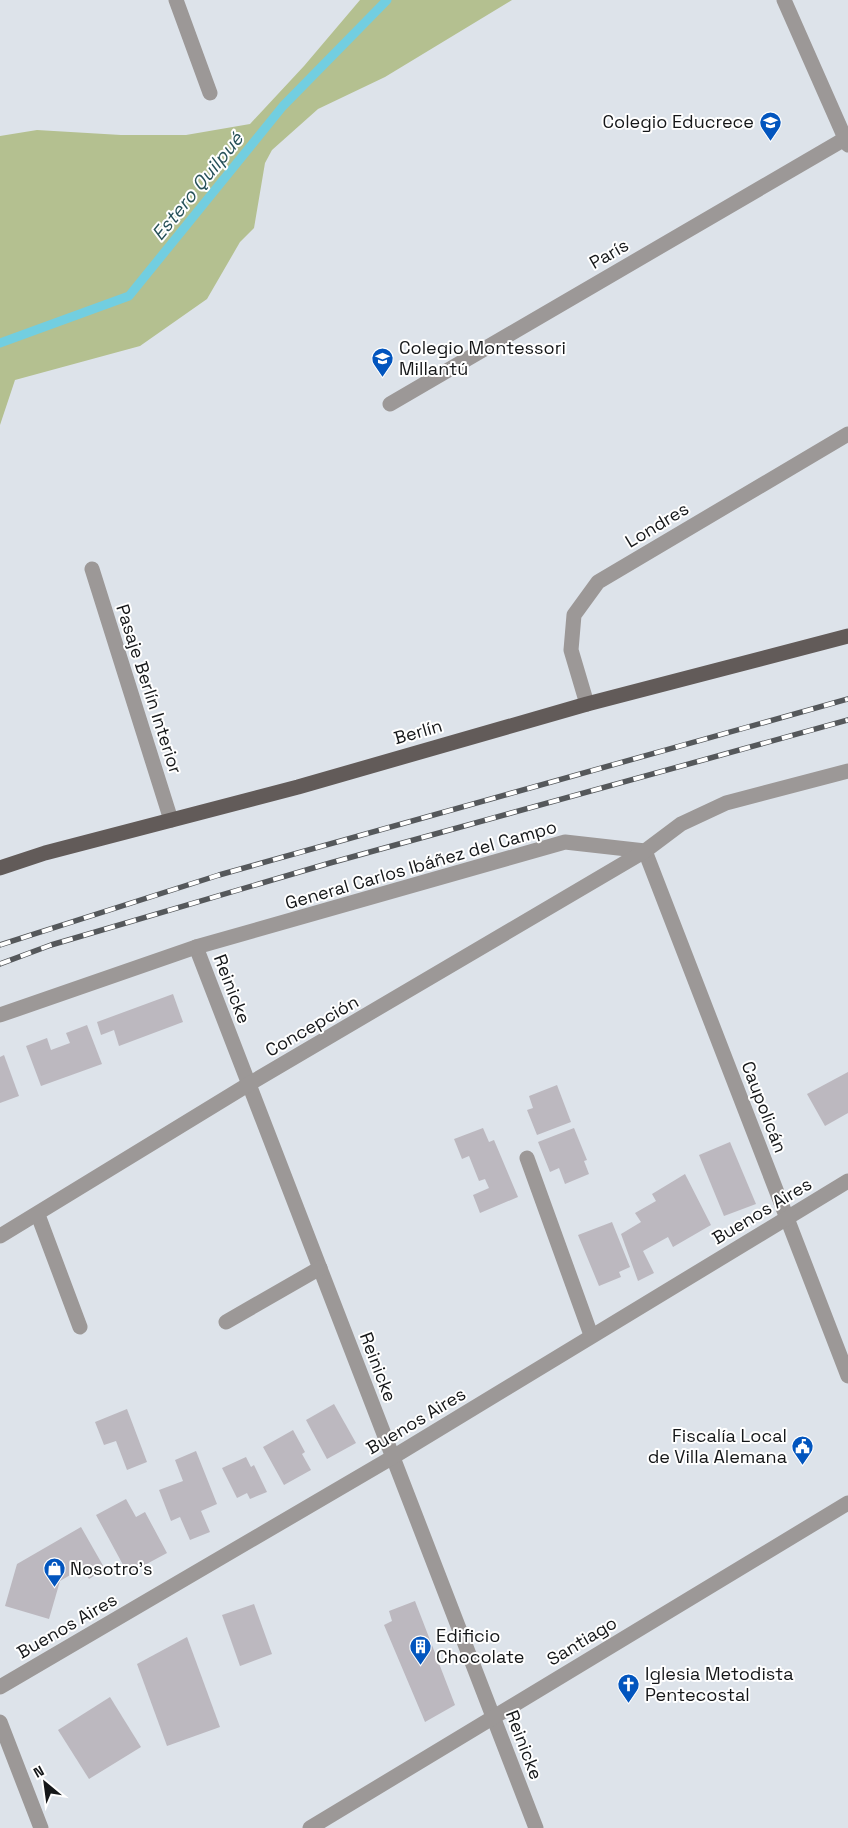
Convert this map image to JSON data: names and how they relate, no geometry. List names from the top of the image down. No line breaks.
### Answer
{"streets":{"main road":["Berlín"],"street":["París","Londres","Pasaje Berlín Interior","General Carlos Ibáñez del Campo","Reinicke","Concepción","Caupolicán","Buenos Aires","Santiago"]},"crossings":[["Londres","Berlín"],["Pasaje Berlín Interior","Berlín"],["General Carlos Ibáñez del Campo","Reinicke"],["General Carlos Ibáñez del Campo","Concepción"],["General Carlos Ibáñez del Campo","Caupolicán"],["Reinicke","Concepción"],["Reinicke","Buenos Aires"],["Reinicke","Santiago"],["Concepción","Caupolicán"],["Caupolicán","Buenos Aires"]],"water":["Estero Quilpué"],"places":{"school or university":["Colegio Educrece","Colegio Montessori Millantú"],"public building":["Fiscalía Local de Villa Alemana"],"shop":["Nosotro's"],"building":["Edificio Chocolate"],"church":["Iglesia Metodista Pentecostal"]},"north":"top left"}
